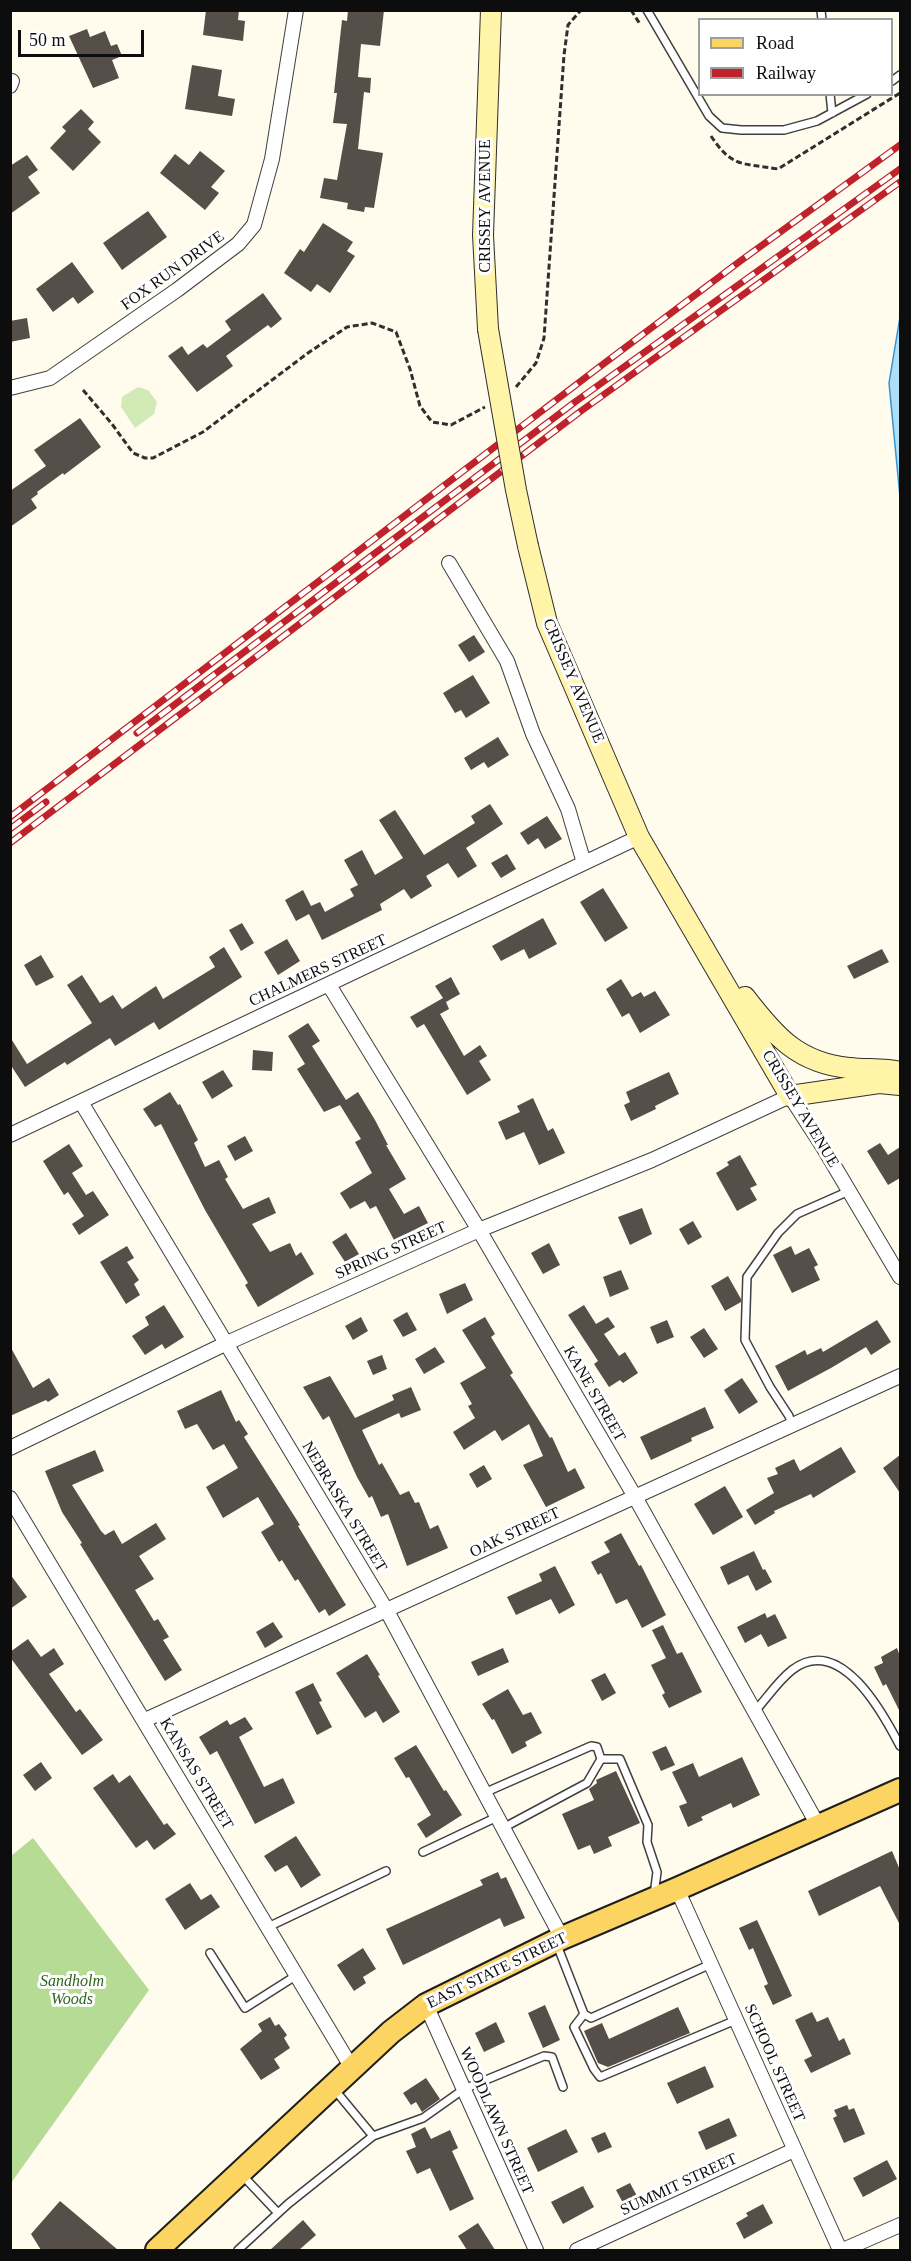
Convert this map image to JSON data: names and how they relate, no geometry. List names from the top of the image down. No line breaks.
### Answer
{"streets":{"main road":["CRISSEY AVENUE","EAST STATE STREET"],"street":["FOX RUN DRIVE","CHALMERS STREET","SPRING STREET","KANE STREET","NEBRASKA STREET","OAK STREET","KANSAS STREET","SCHOOL STREET","WOODLAWN STREET","SUMMIT STREET"]},"crossings":[["CRISSEY AVENUE","CHALMERS STREET"],["CRISSEY AVENUE","SPRING STREET"],["CHALMERS STREET","KANE STREET"],["CHALMERS STREET","NEBRASKA STREET"],["SPRING STREET","KANE STREET"],["SPRING STREET","NEBRASKA STREET"],["KANE STREET","OAK STREET"],["KANE STREET","EAST STATE STREET"],["NEBRASKA STREET","OAK STREET"],["NEBRASKA STREET","EAST STATE STREET"],["OAK STREET","KANSAS STREET"],["KANSAS STREET","EAST STATE STREET"],["EAST STATE STREET","SCHOOL STREET"],["EAST STATE STREET","WOODLAWN STREET"],["SCHOOL STREET","SUMMIT STREET"]],"parks":["Sandholm Woods"],"legend":["Road","Railway"],"scale_bar":"50 m"}
